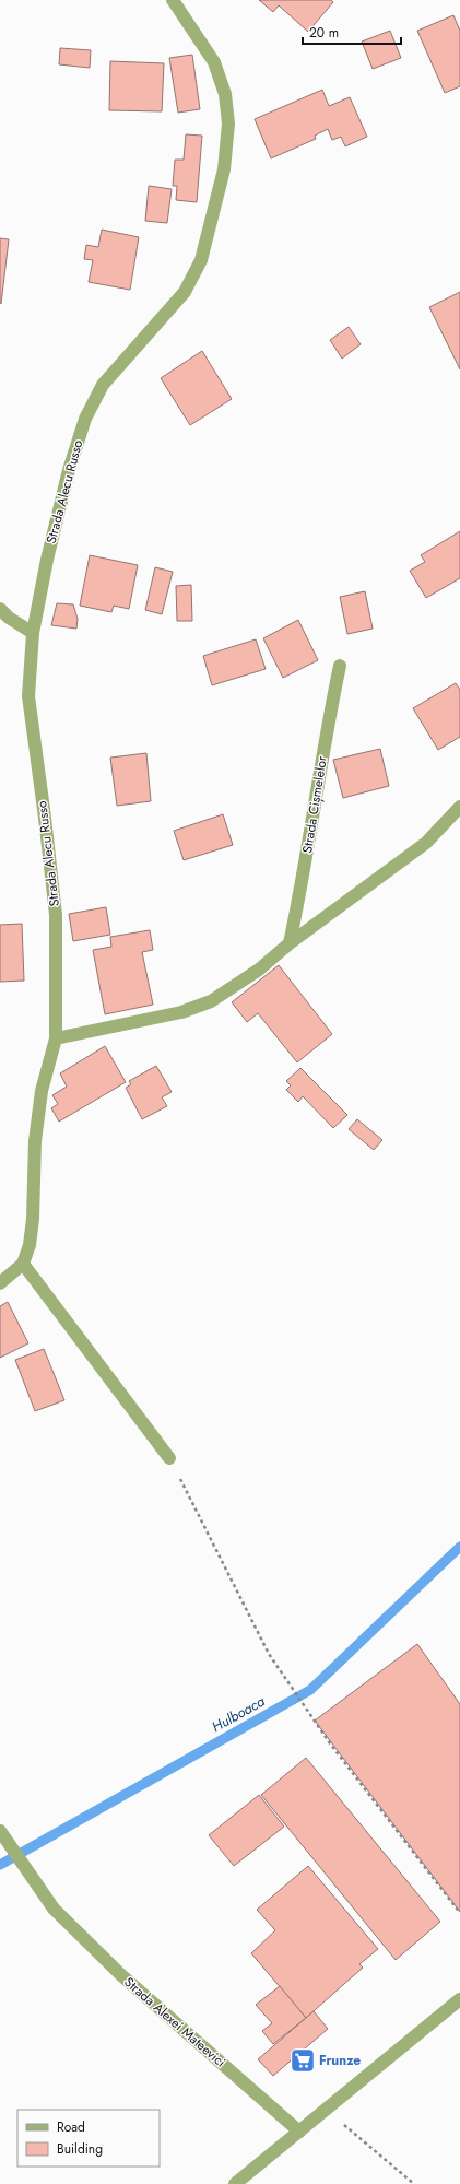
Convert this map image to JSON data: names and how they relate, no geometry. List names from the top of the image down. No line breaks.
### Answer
{"streets":{"street":["Strada Alecu Russo","Strada Cișmelelor","Strada Alexei Mateevici"]},"water":["Hulboaca"],"places":{"supermarket":["Frunze"]},"legend":["Road","Building"],"scale_bar":"20 m"}
